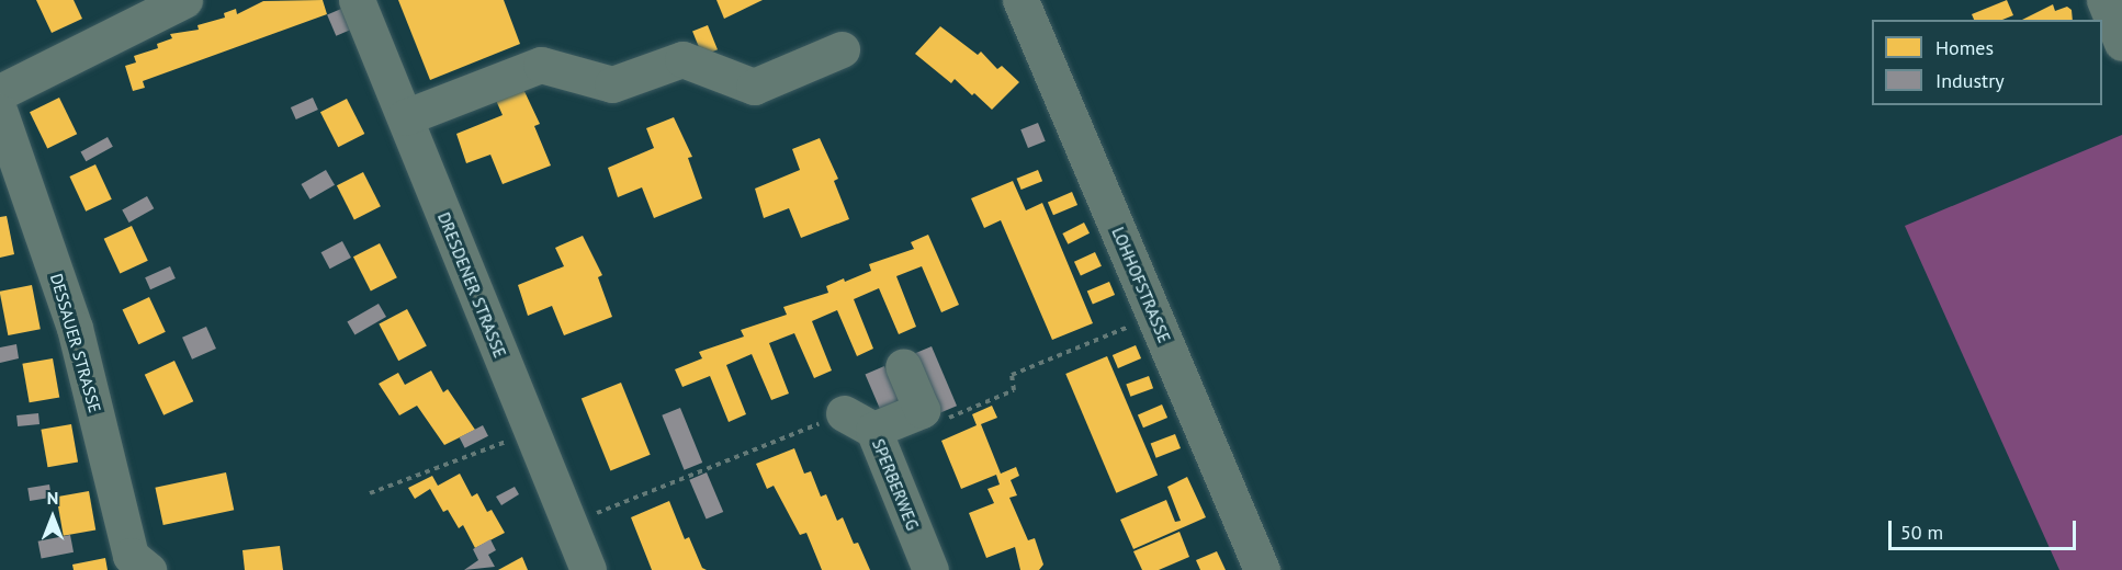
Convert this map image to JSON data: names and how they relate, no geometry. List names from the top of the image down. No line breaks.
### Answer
{"streets":{"street":["DRESDENER STRASSE","LOHHOFSTRASSE","DESSAUER STRASSE","SPERBERWEG"]},"legend":["Homes","Industry"],"scale_bar":"50 m","north":"top"}
